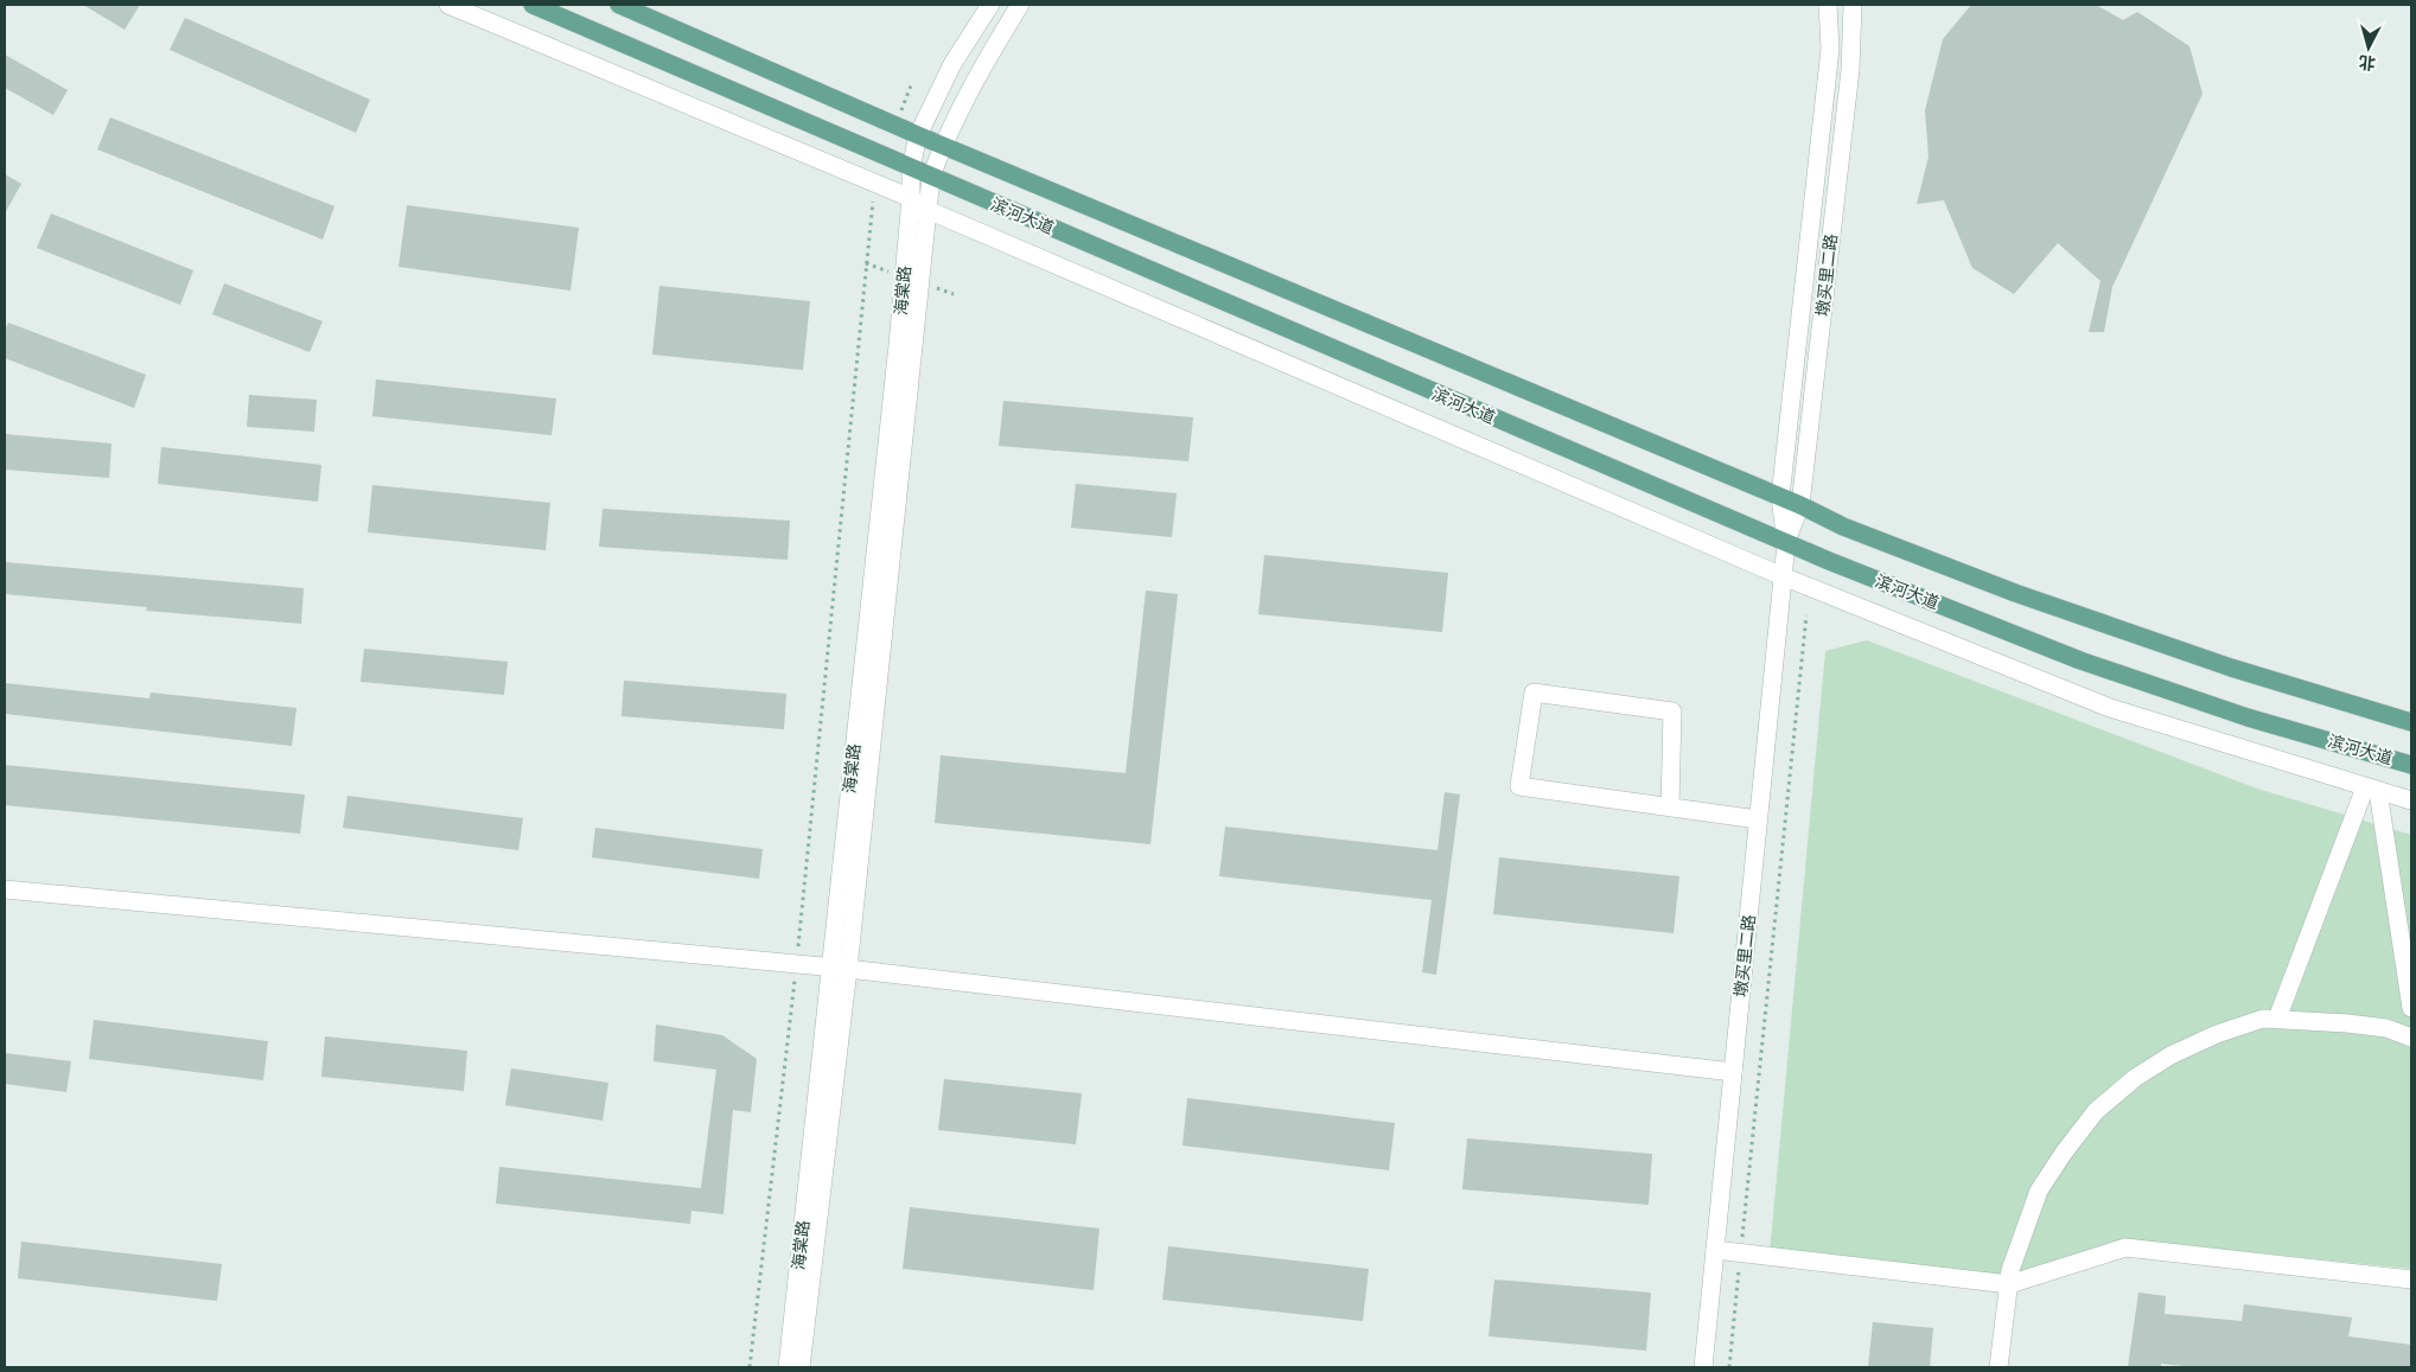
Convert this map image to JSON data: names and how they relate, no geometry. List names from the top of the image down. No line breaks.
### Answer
{"streets":{"main road":["滨河大道"],"street":["墩买里二路","海棠路"]},"crossings":[["滨河大道","墩买里二路"],["滨河大道","海棠路"]],"north":"bottom"}
